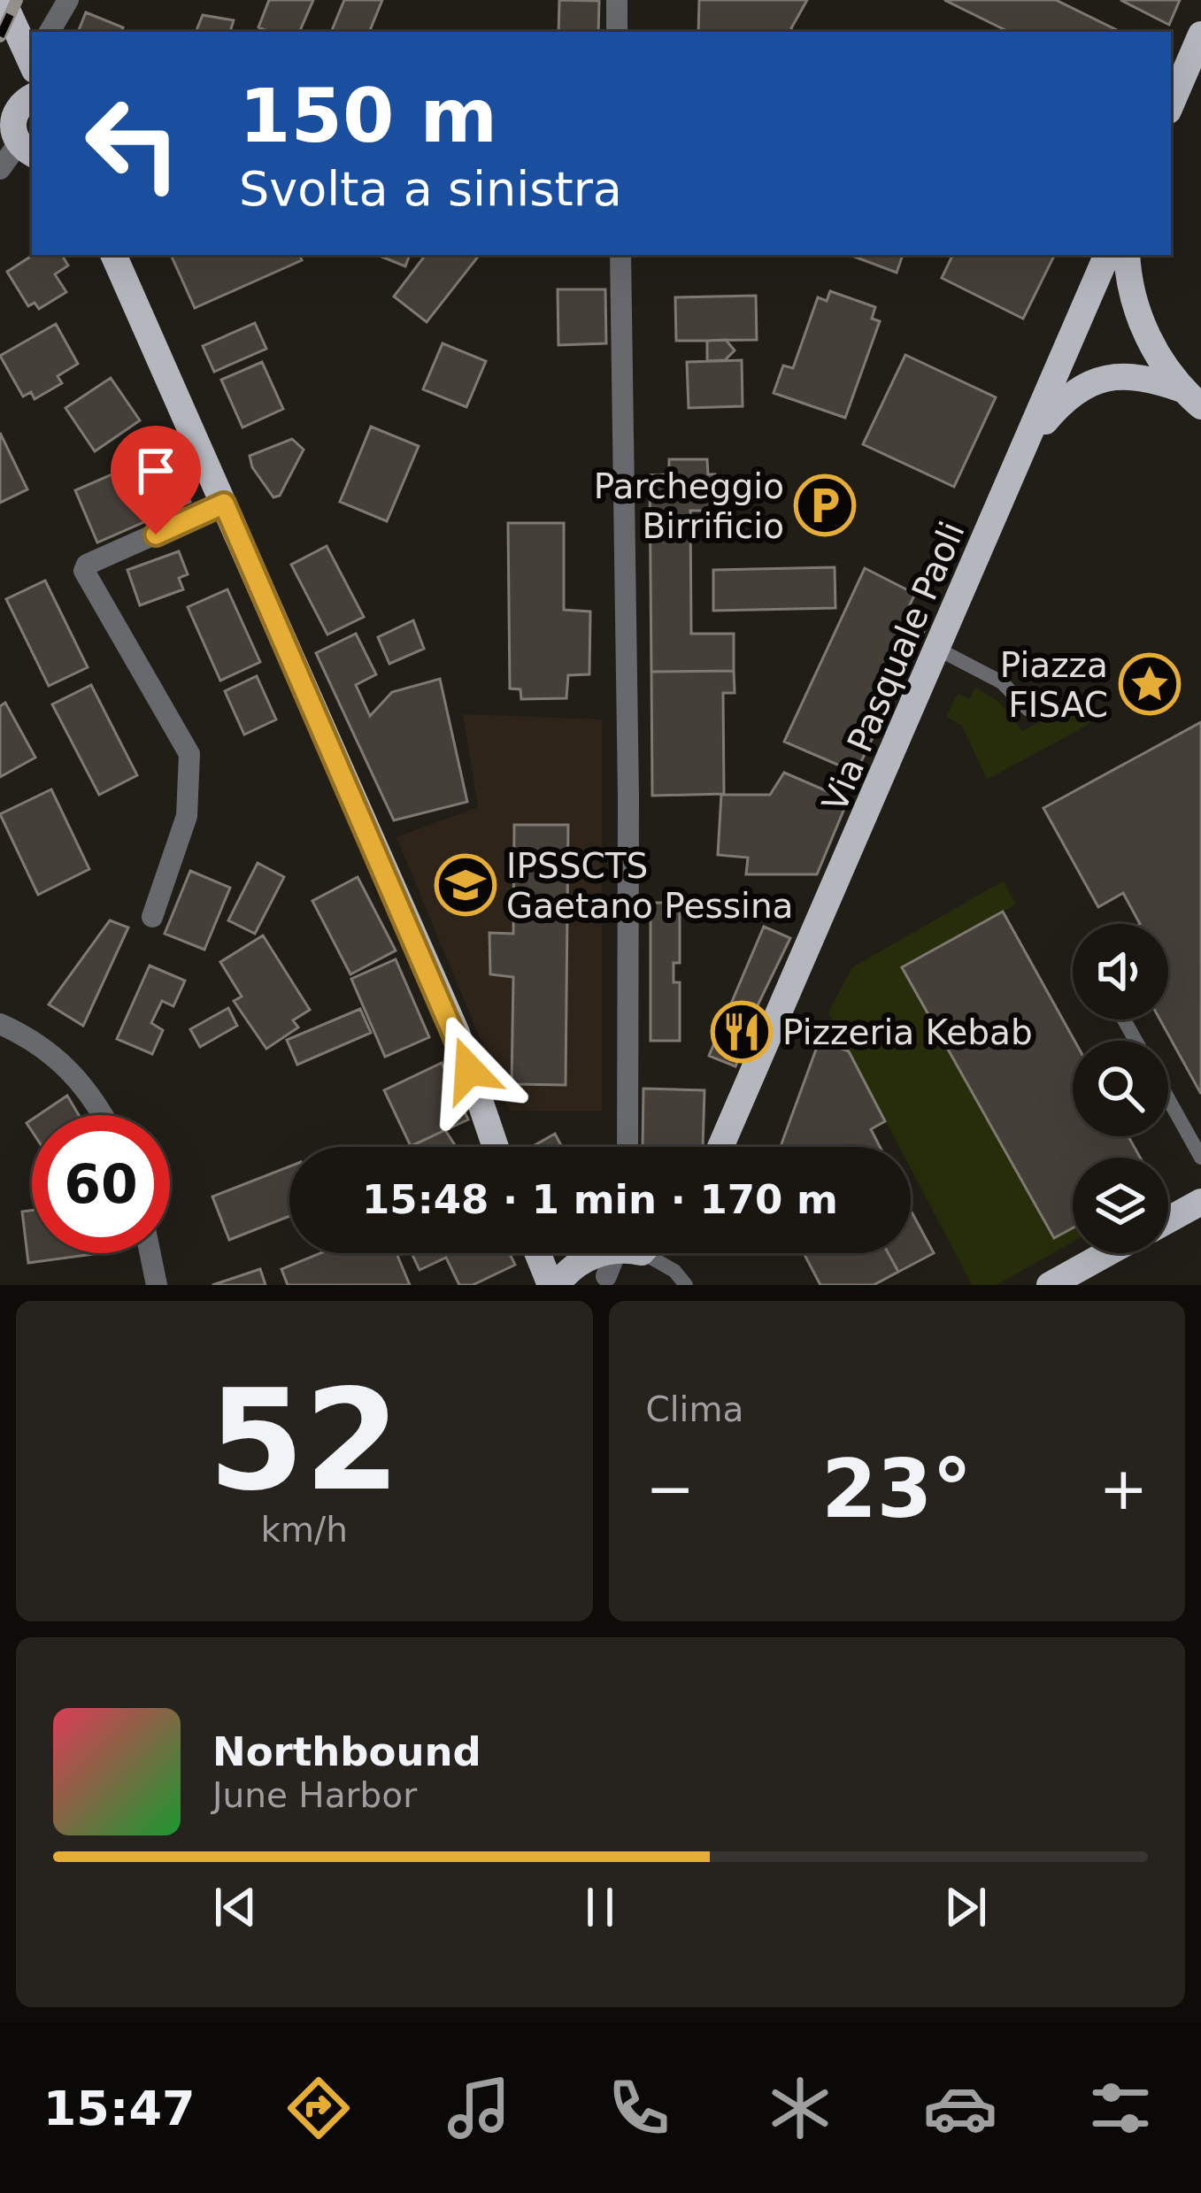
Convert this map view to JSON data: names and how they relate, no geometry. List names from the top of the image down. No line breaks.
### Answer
{"streets":{"main road":["Via Pasquale Paoli"]},"places":{"parking":["Parcheggio Birrificio"],"place":["Piazza FISAC"],"school or university":["IPSSCTS Gaetano Pessina"],"restaurant":["Pizzeria Kebab"]},"page":{"turn":["150 m","Svolta a sinistra"],"limit":"60","trip":"15:48 · 1 min · 170 m","tile":[["52","km/h"],"Clima"],"heat":["−","23°","+"],"song":["Northbound","June Harbor"],"tabs":"15:47"}}
